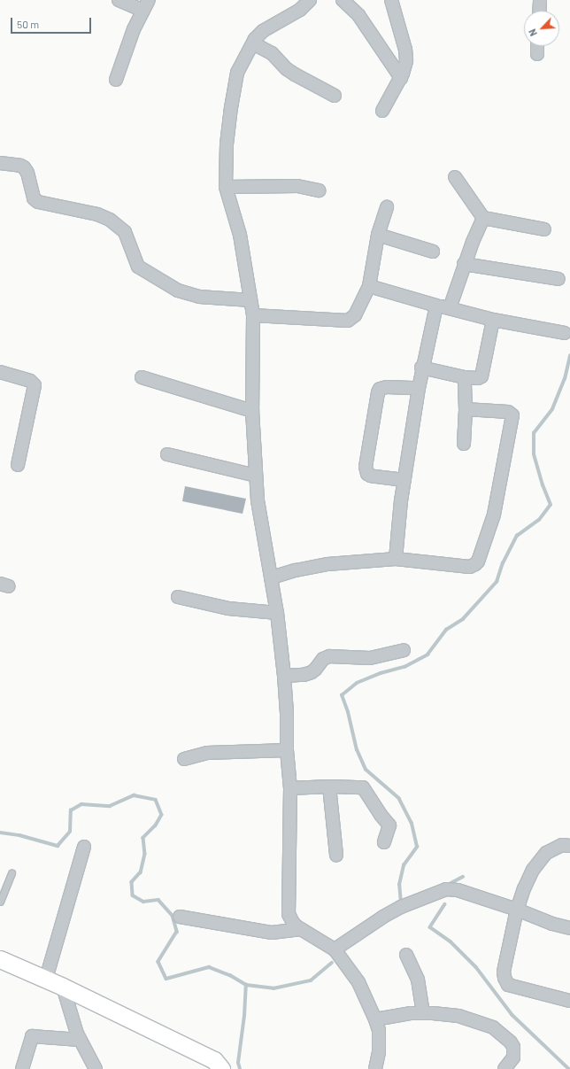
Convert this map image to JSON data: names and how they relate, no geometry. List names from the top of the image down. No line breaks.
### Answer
{"scale_bar":"50 m","north":"bottom left"}
